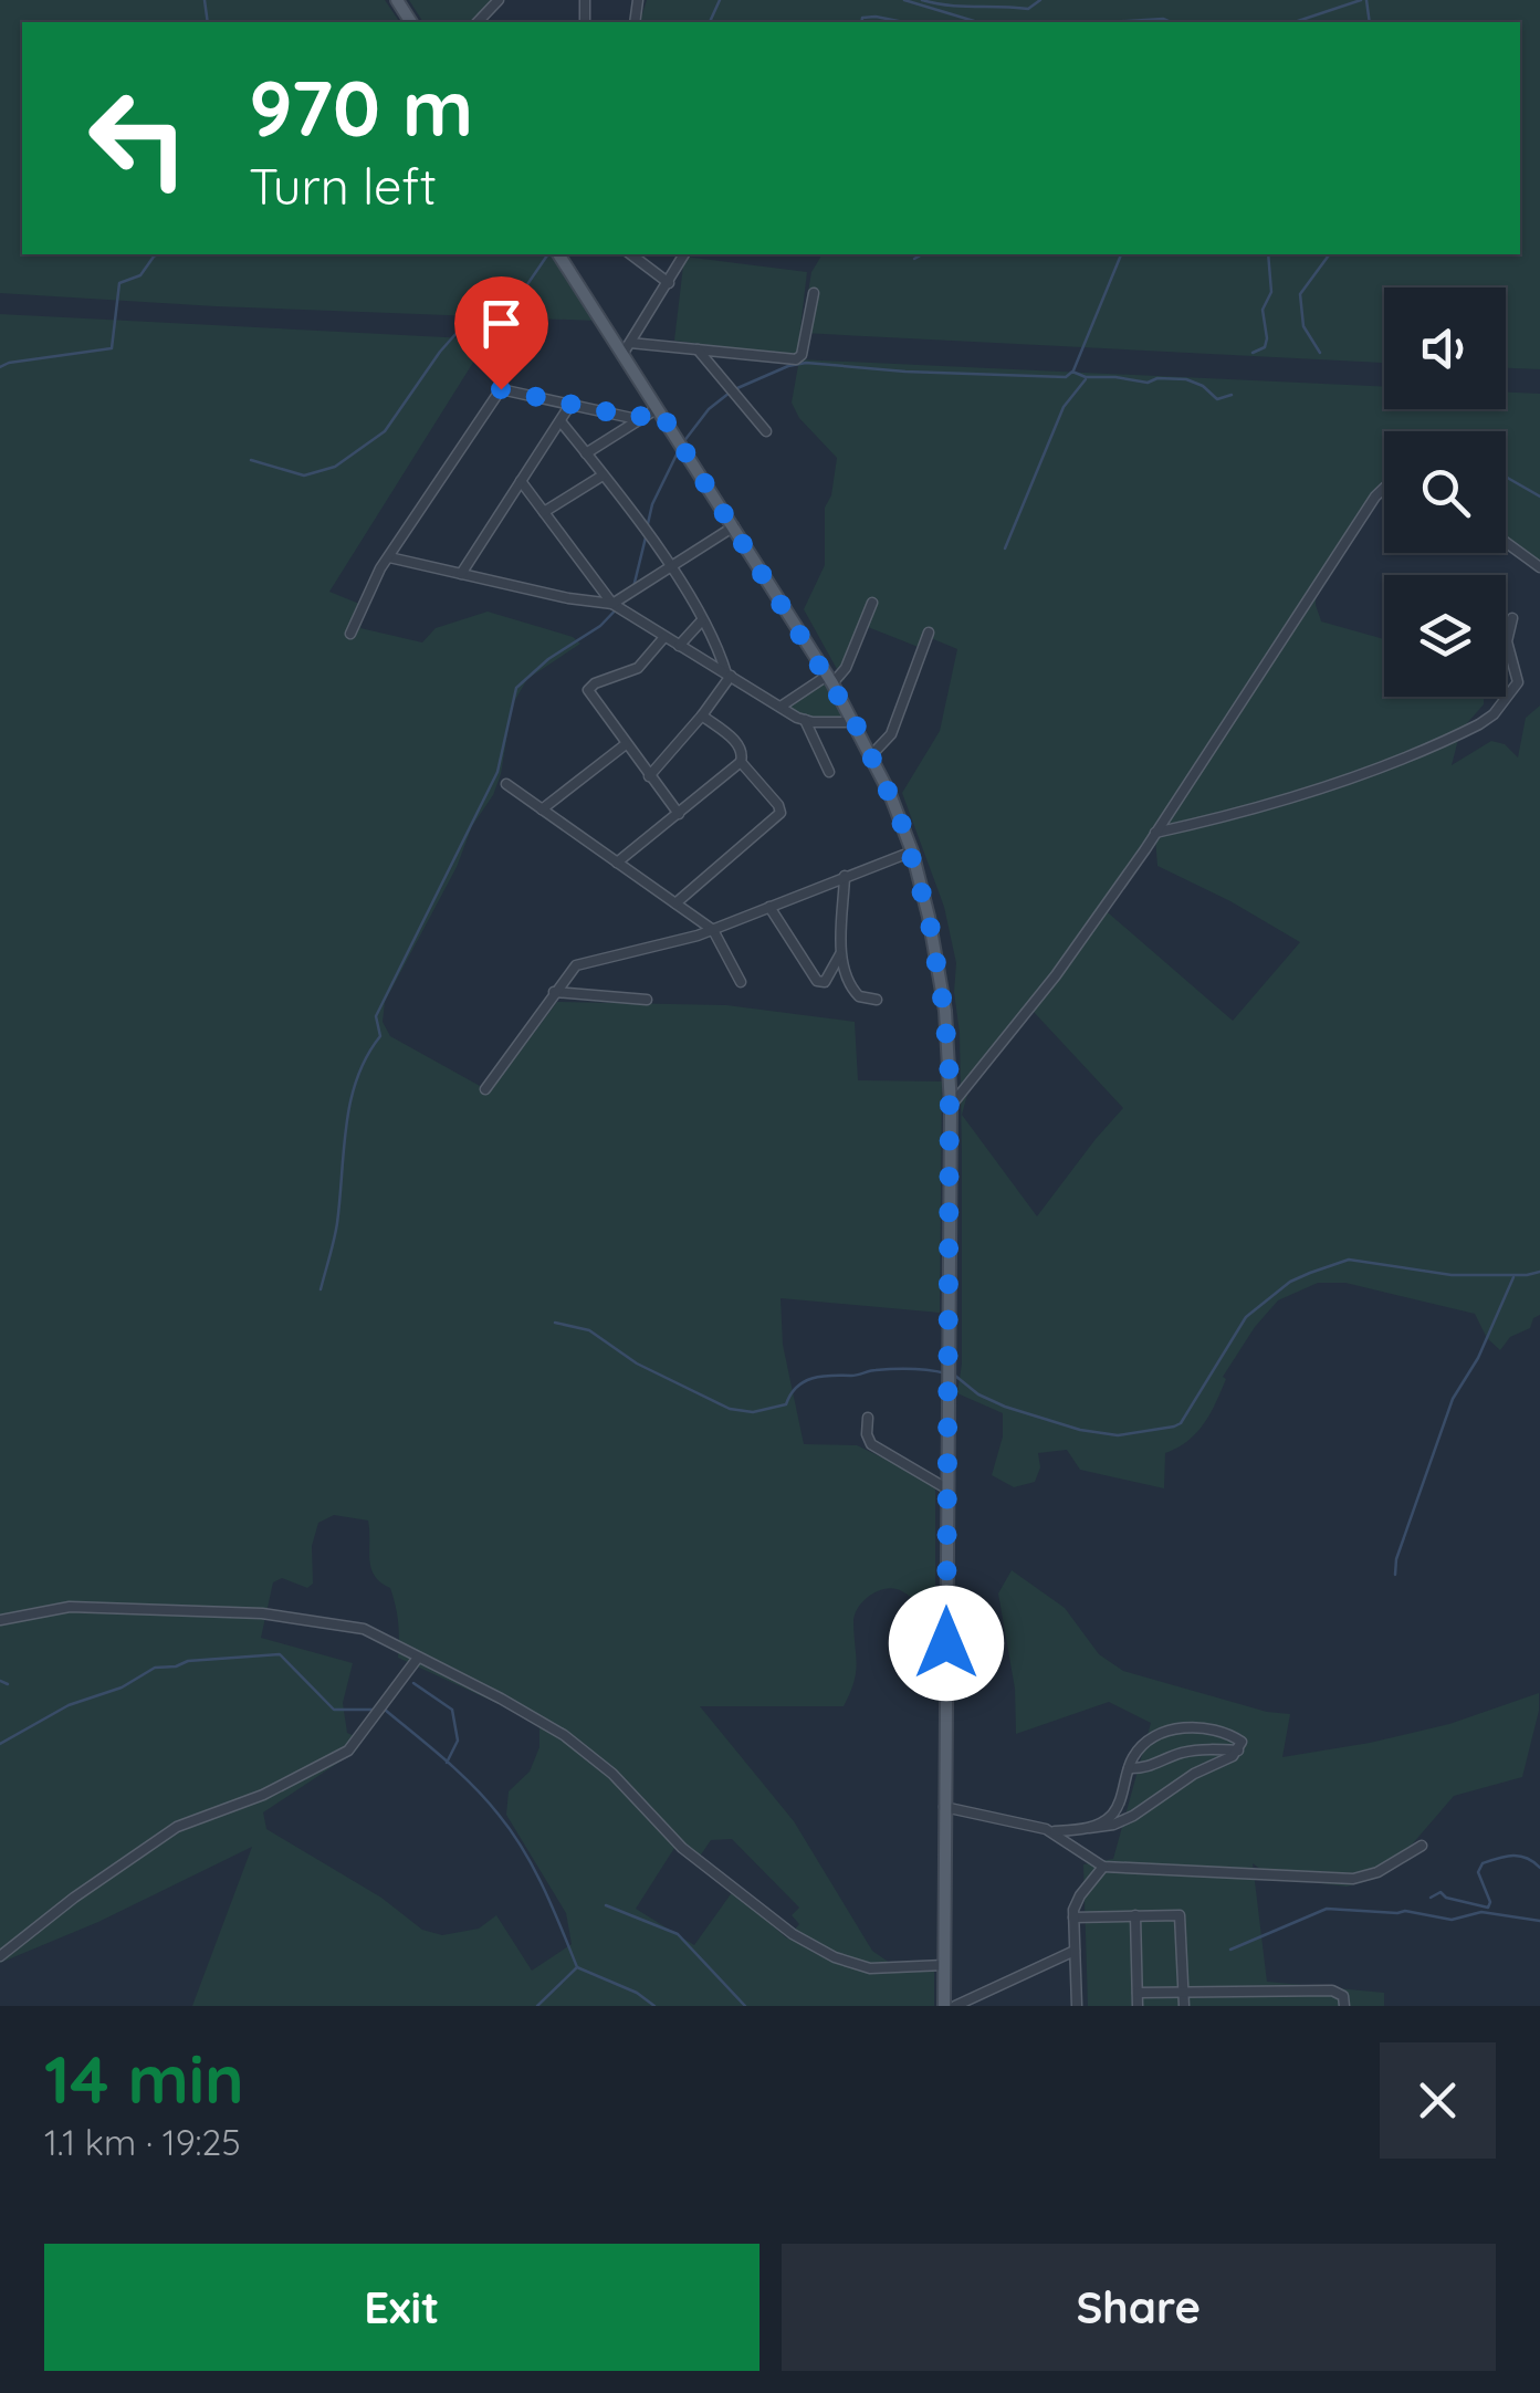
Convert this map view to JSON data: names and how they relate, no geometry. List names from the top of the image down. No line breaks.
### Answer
{"page":{"turn":["970 m","Turn left"],"heading":["14 min","1.1 km · 19:25"],"buttons":["Exit","Share"]}}
